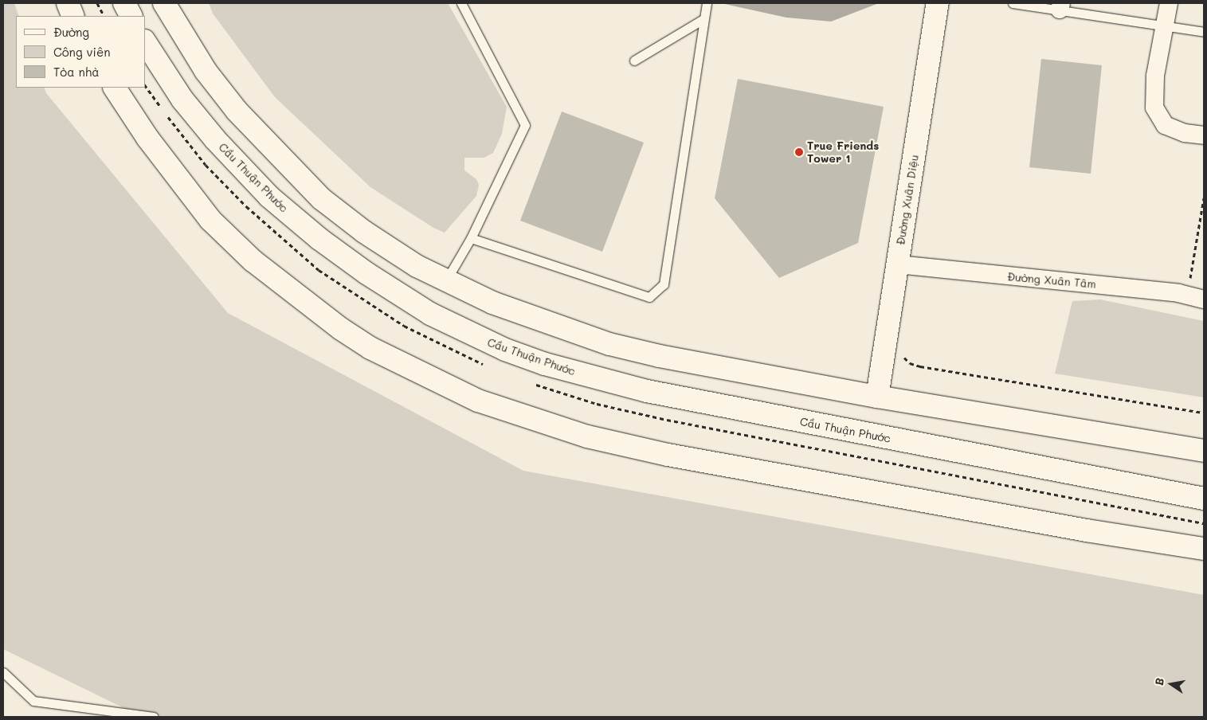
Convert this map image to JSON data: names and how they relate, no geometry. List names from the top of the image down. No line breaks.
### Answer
{"streets":{"street":["Cầu Thuận Phước","Đường Xuân Diệu","Đường Xuân Tâm"]},"crossings":[["Đường Xuân Diệu","Đường Xuân Tâm"]],"places":["True Friends Tower 1"],"legend":["Đường","Công viên","Tòa nhà"],"north":"left"}
